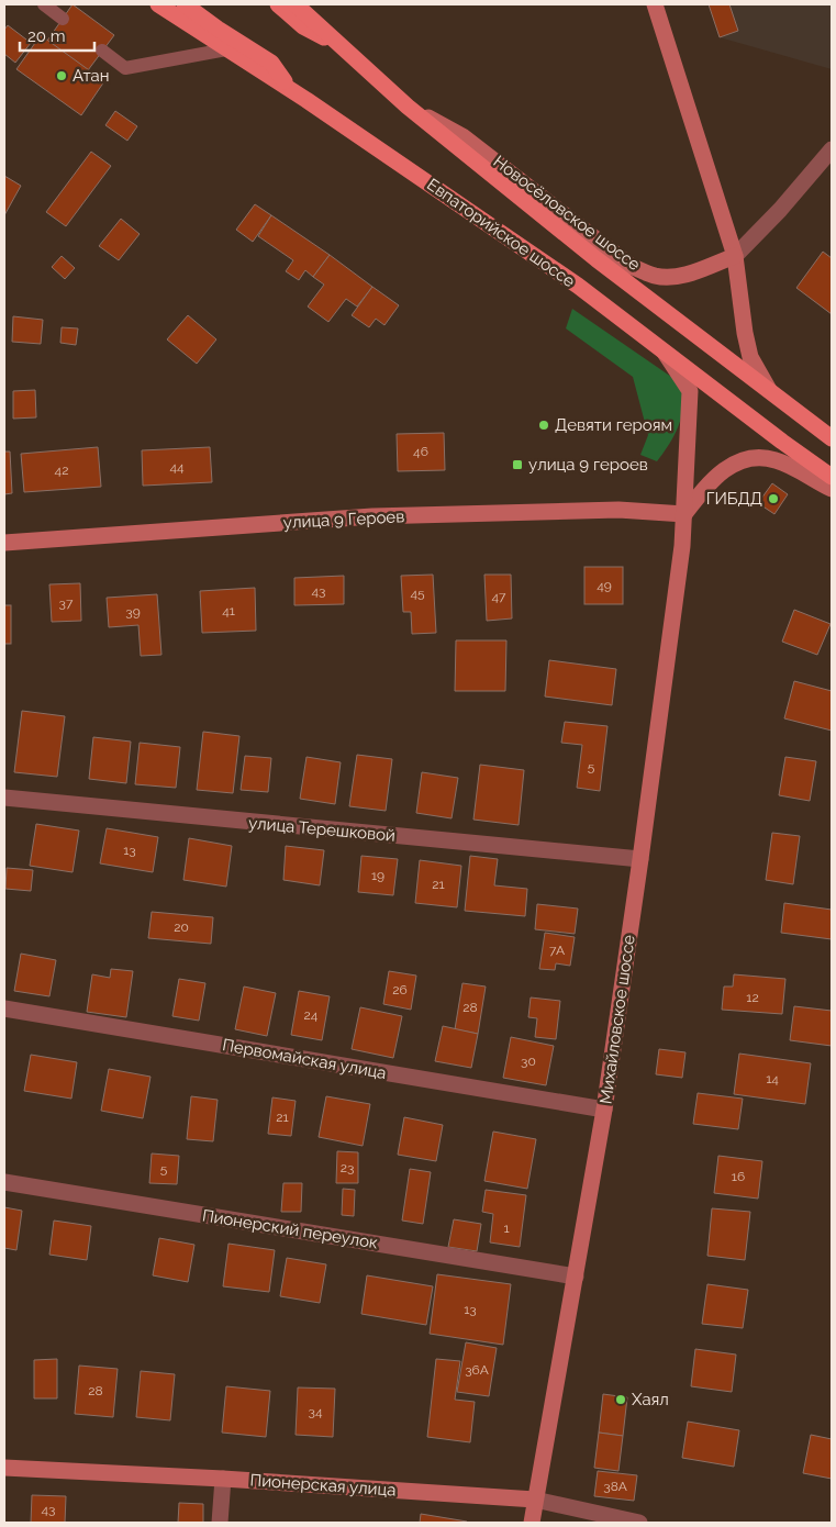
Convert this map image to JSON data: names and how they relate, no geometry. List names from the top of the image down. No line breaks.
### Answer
{"streets":{"main road":["Новосёловское шоссе","Евпаторийское шоссе","улица 9 Героев","Михайловское шоссе","Пионерская улица"],"street":["улица Терешковой","Первомайская улица","Пионерский переулок"]},"crossings":[["Новосёловское шоссе","Евпаторийское шоссе"],["Евпаторийское шоссе","Михайловское шоссе"],["улица 9 Героев","Михайловское шоссе"],["улица Терешковой","Михайловское шоссе"],["Михайловское шоссе","Первомайская улица"],["Михайловское шоссе","Пионерский переулок"],["Михайловское шоссе","Пионерская улица"]],"places":{"other":["Атан","Девяти героям","ГИБДД","Хаял"],"transit":["улица 9 героев"]},"house_numbers":["46","44","42","49","43","45","47","37","41","39","5","13","19","21","20","7А","26","12","28","24","30","14","21","23","5","16","1","13","36А","28","34","38А","43"],"scale_bar":"20 m"}
